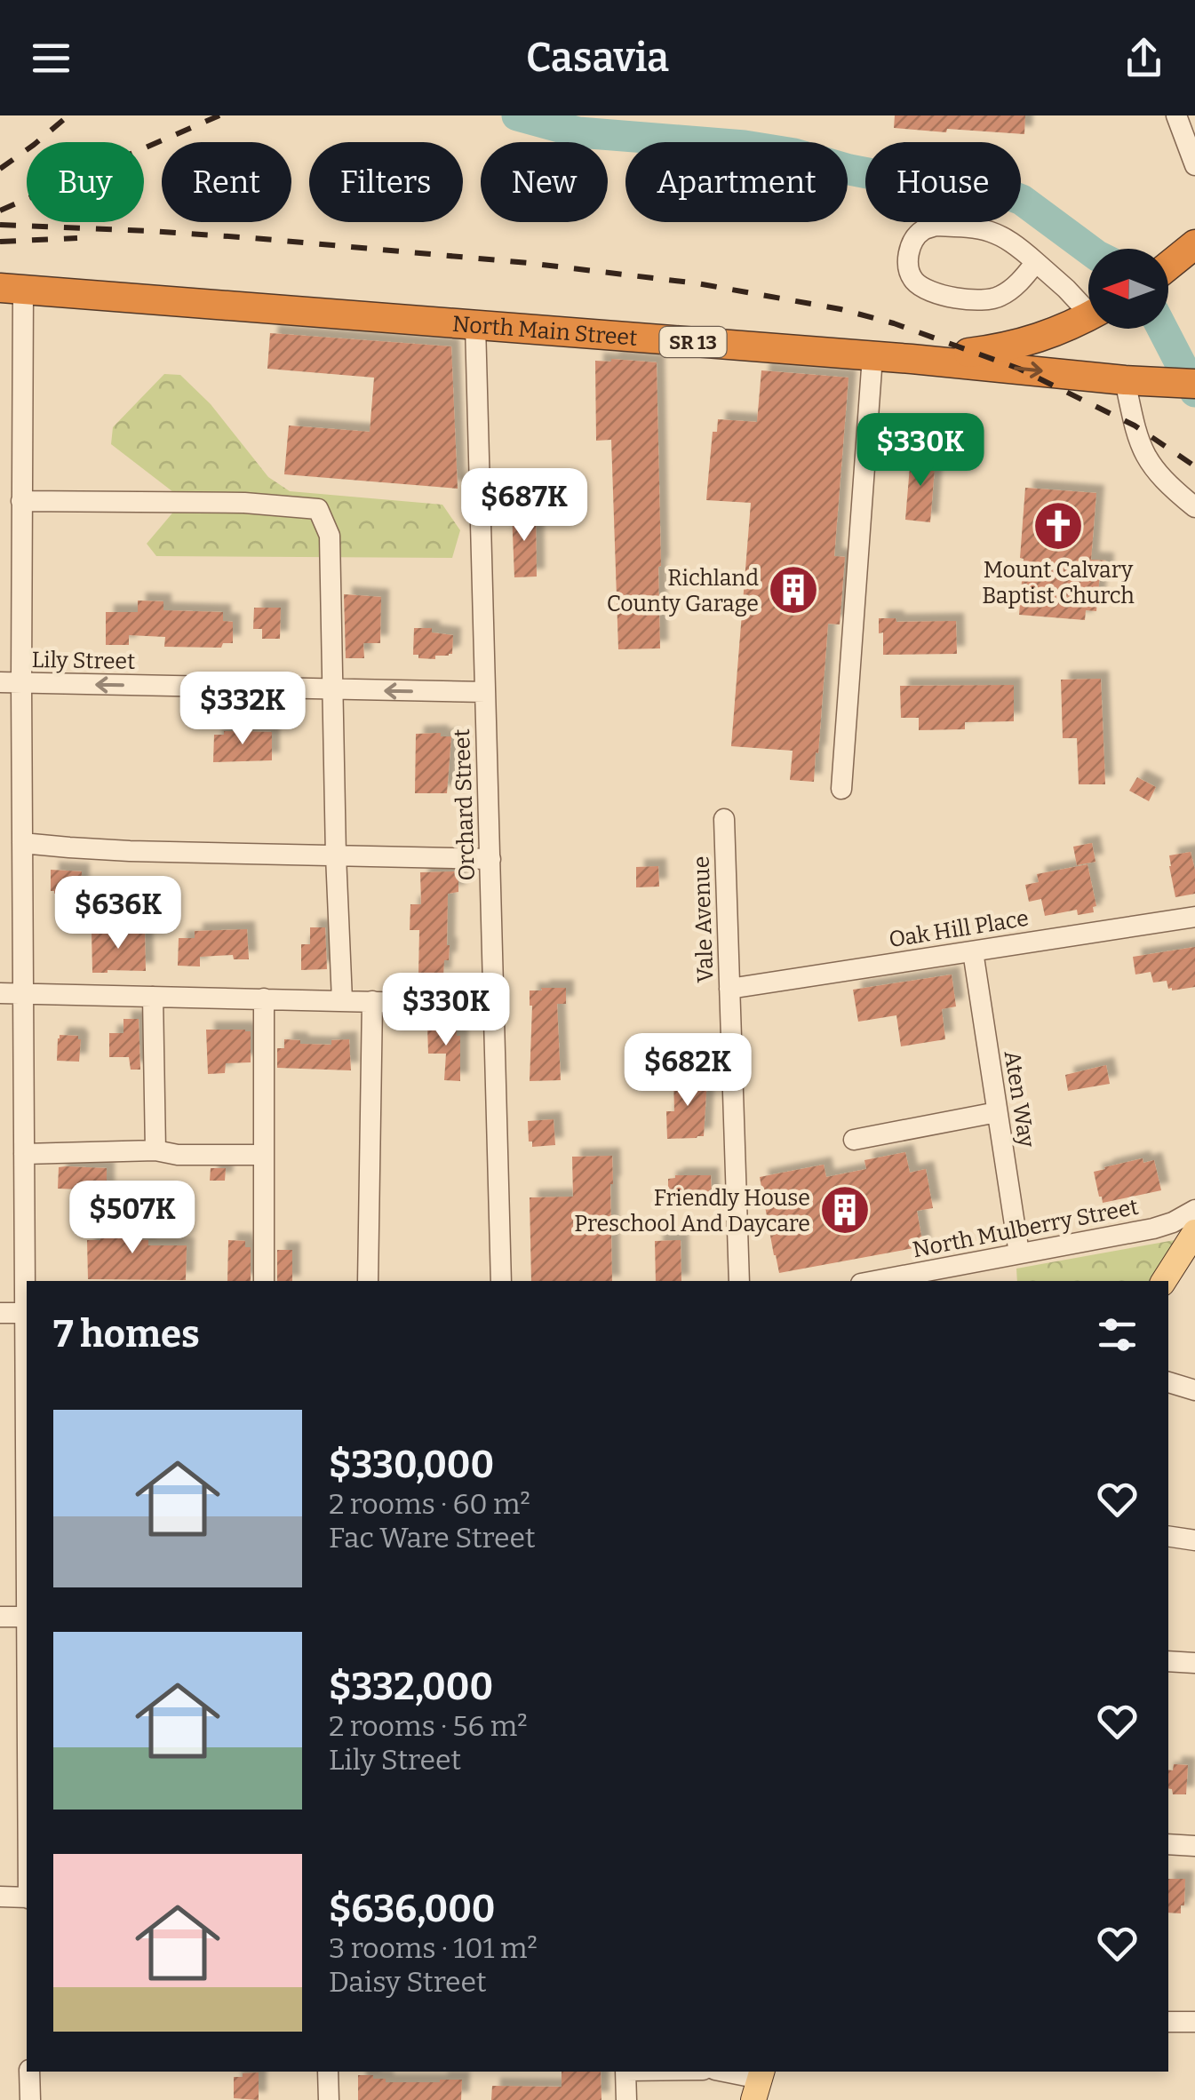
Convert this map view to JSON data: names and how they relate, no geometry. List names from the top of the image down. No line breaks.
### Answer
{"streets":{"highway":["North Main Street","SR 13"],"street":["Lily Street","Orchard Street","Vale Avenue","Oak Hill Place","Aten Way","North Mulberry Street"]},"crossings":[["North Main Street","SR 13"],["North Main Street","Orchard Street"],["Lily Street","Orchard Street"],["Vale Avenue","Oak Hill Place"],["Oak Hill Place","Aten Way"],["Aten Way","North Mulberry Street"]],"places":{"church":["Mount Calvary Baptist Church"],"building":["Richland County Garage","Friendly House Preschool And Daycare"]},"north":"left","page":{"header":"Casavia","chip":["Buy","Rent","Filters","New","Apartment","House"],"price":["$330K","$687K","$332K","$636K","$330K","$682K","$507K"],"heading":"7 homes","list":[{"name":"$330,000","note":"2 rooms · 60 m² · Fac Ware Street"},{"name":"$332,000","note":"2 rooms · 56 m² · Lily Street"},{"name":"$636,000","note":"3 rooms · 101 m² · Daisy Street"}]}}
